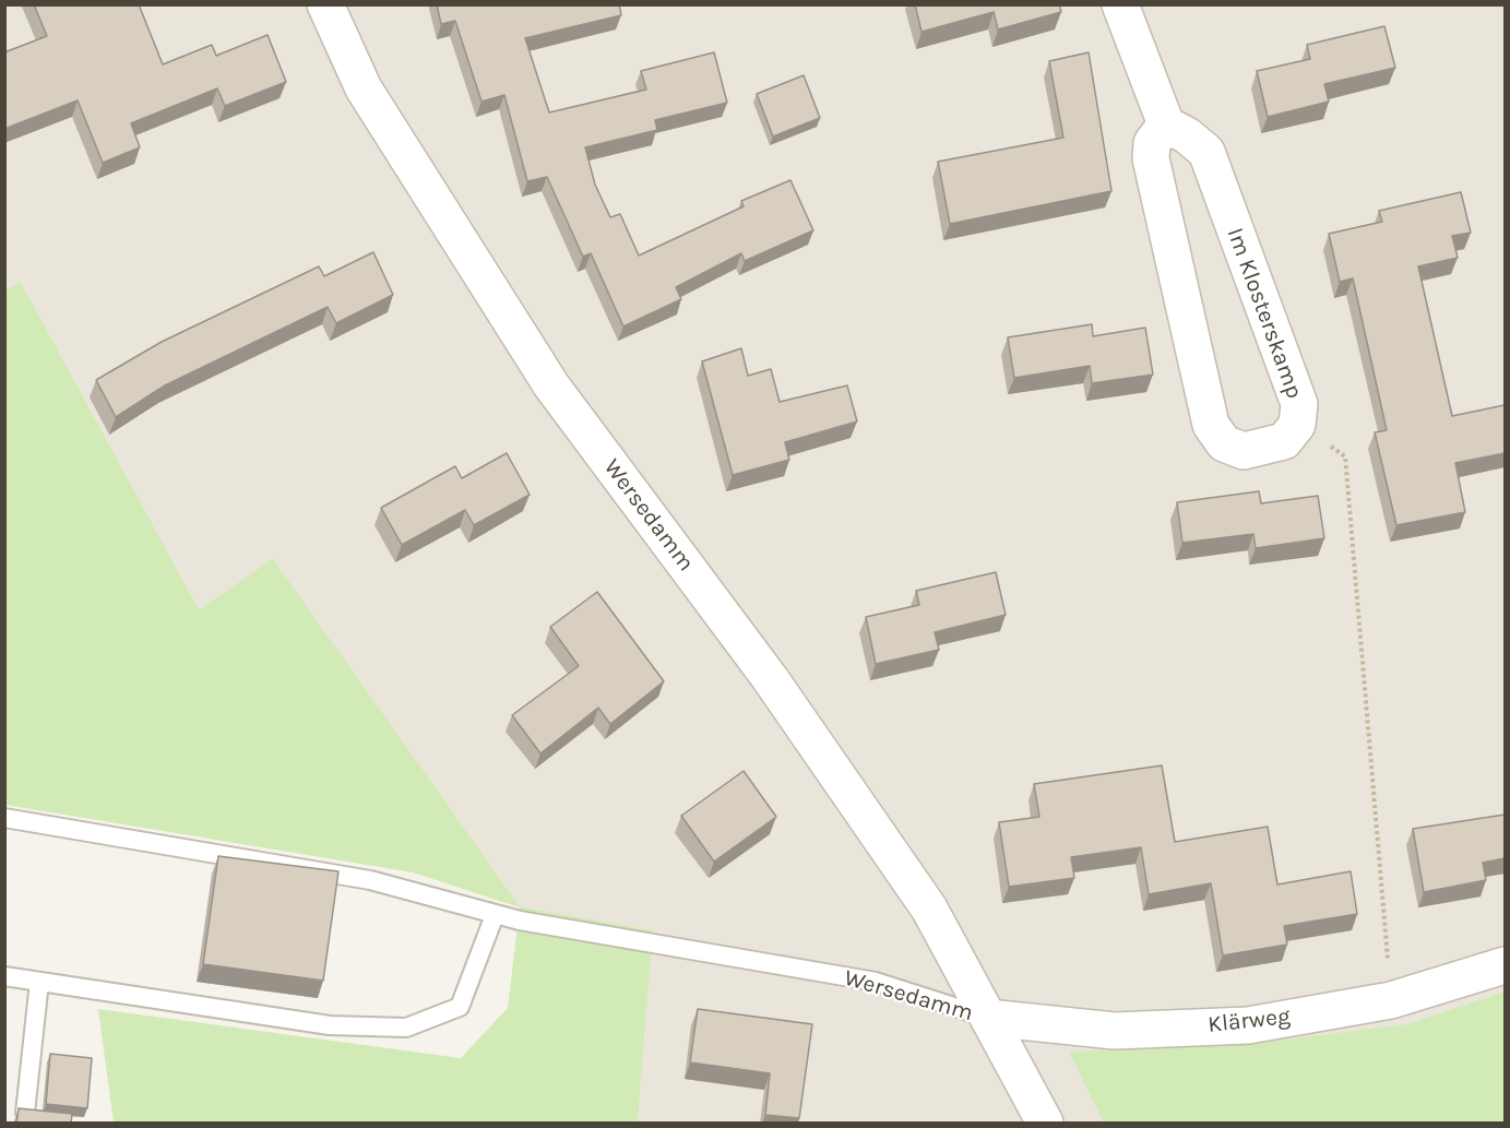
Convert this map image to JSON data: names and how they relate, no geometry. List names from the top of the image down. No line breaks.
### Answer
{"streets":{"street":["Im Klosterskamp","Wersedamm","Klärweg"]},"crossings":[["Wersedamm","Klärweg"]]}
